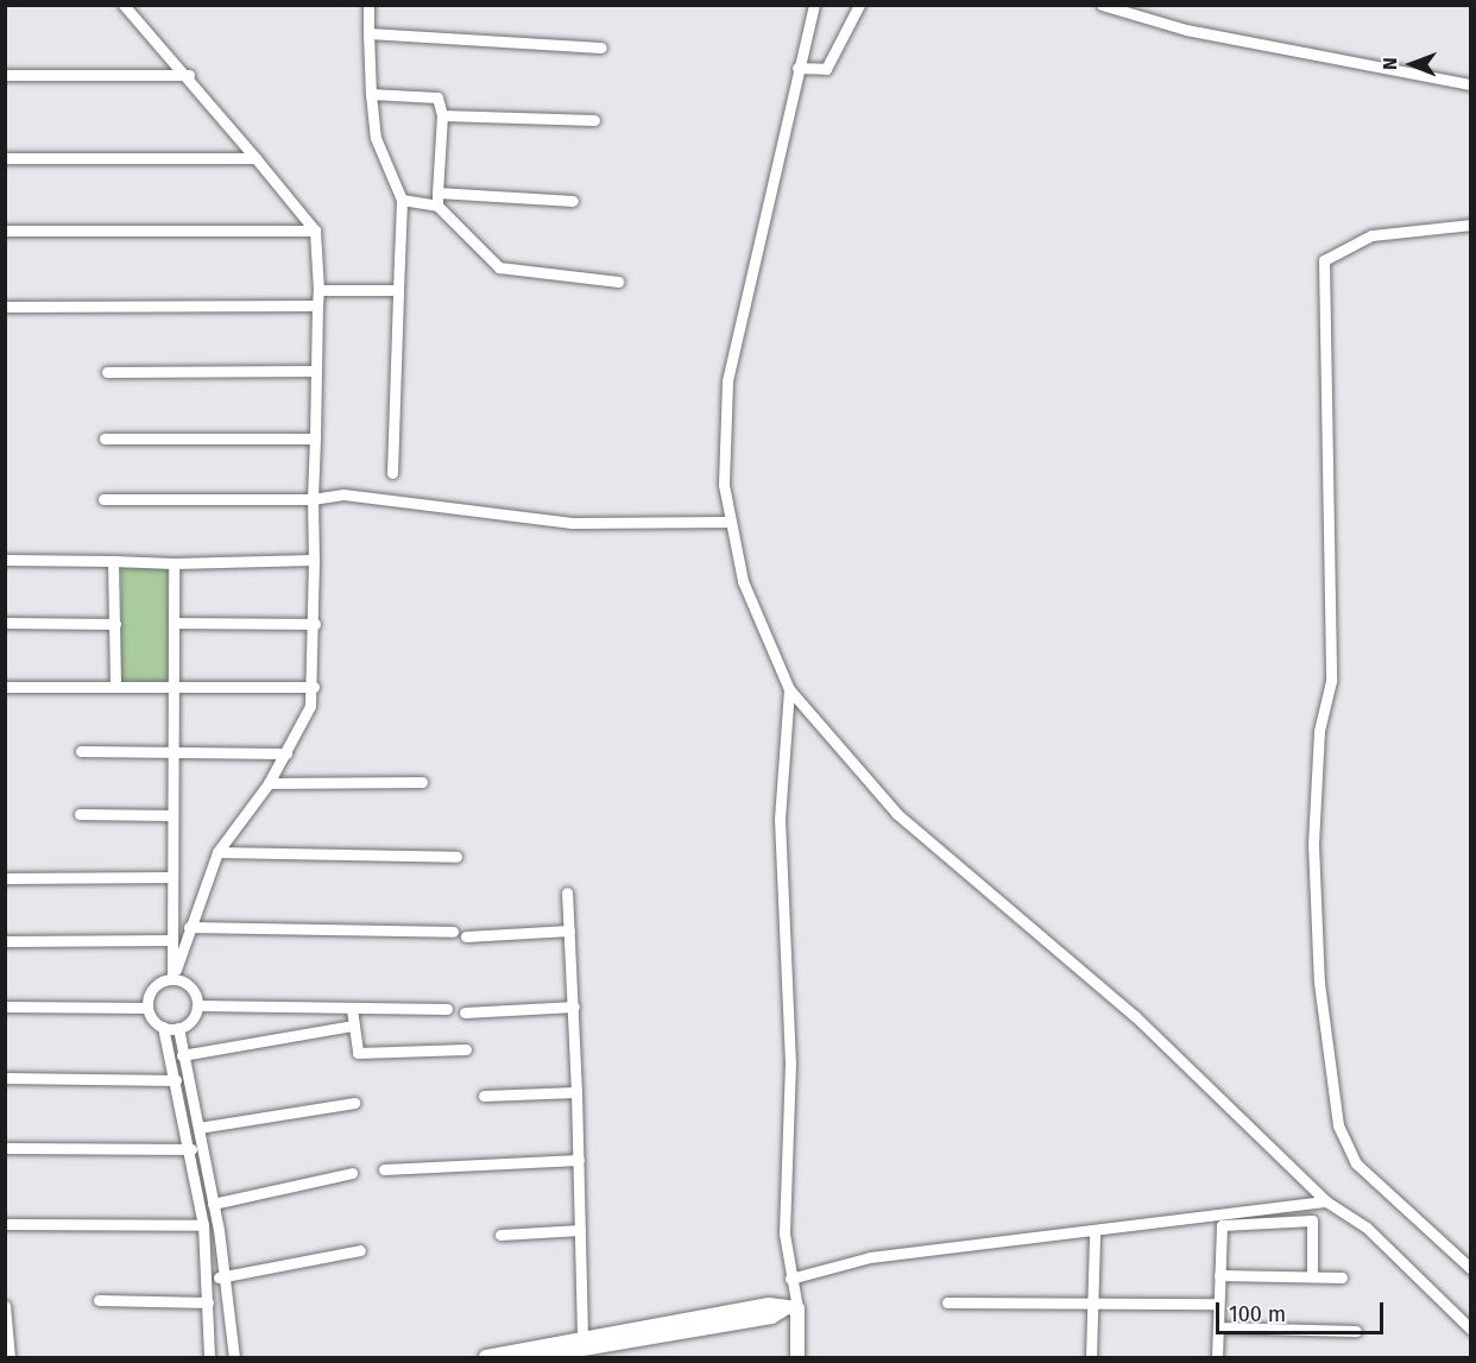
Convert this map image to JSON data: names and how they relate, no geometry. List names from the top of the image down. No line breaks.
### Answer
{"scale_bar":"100 m","north":"left"}
